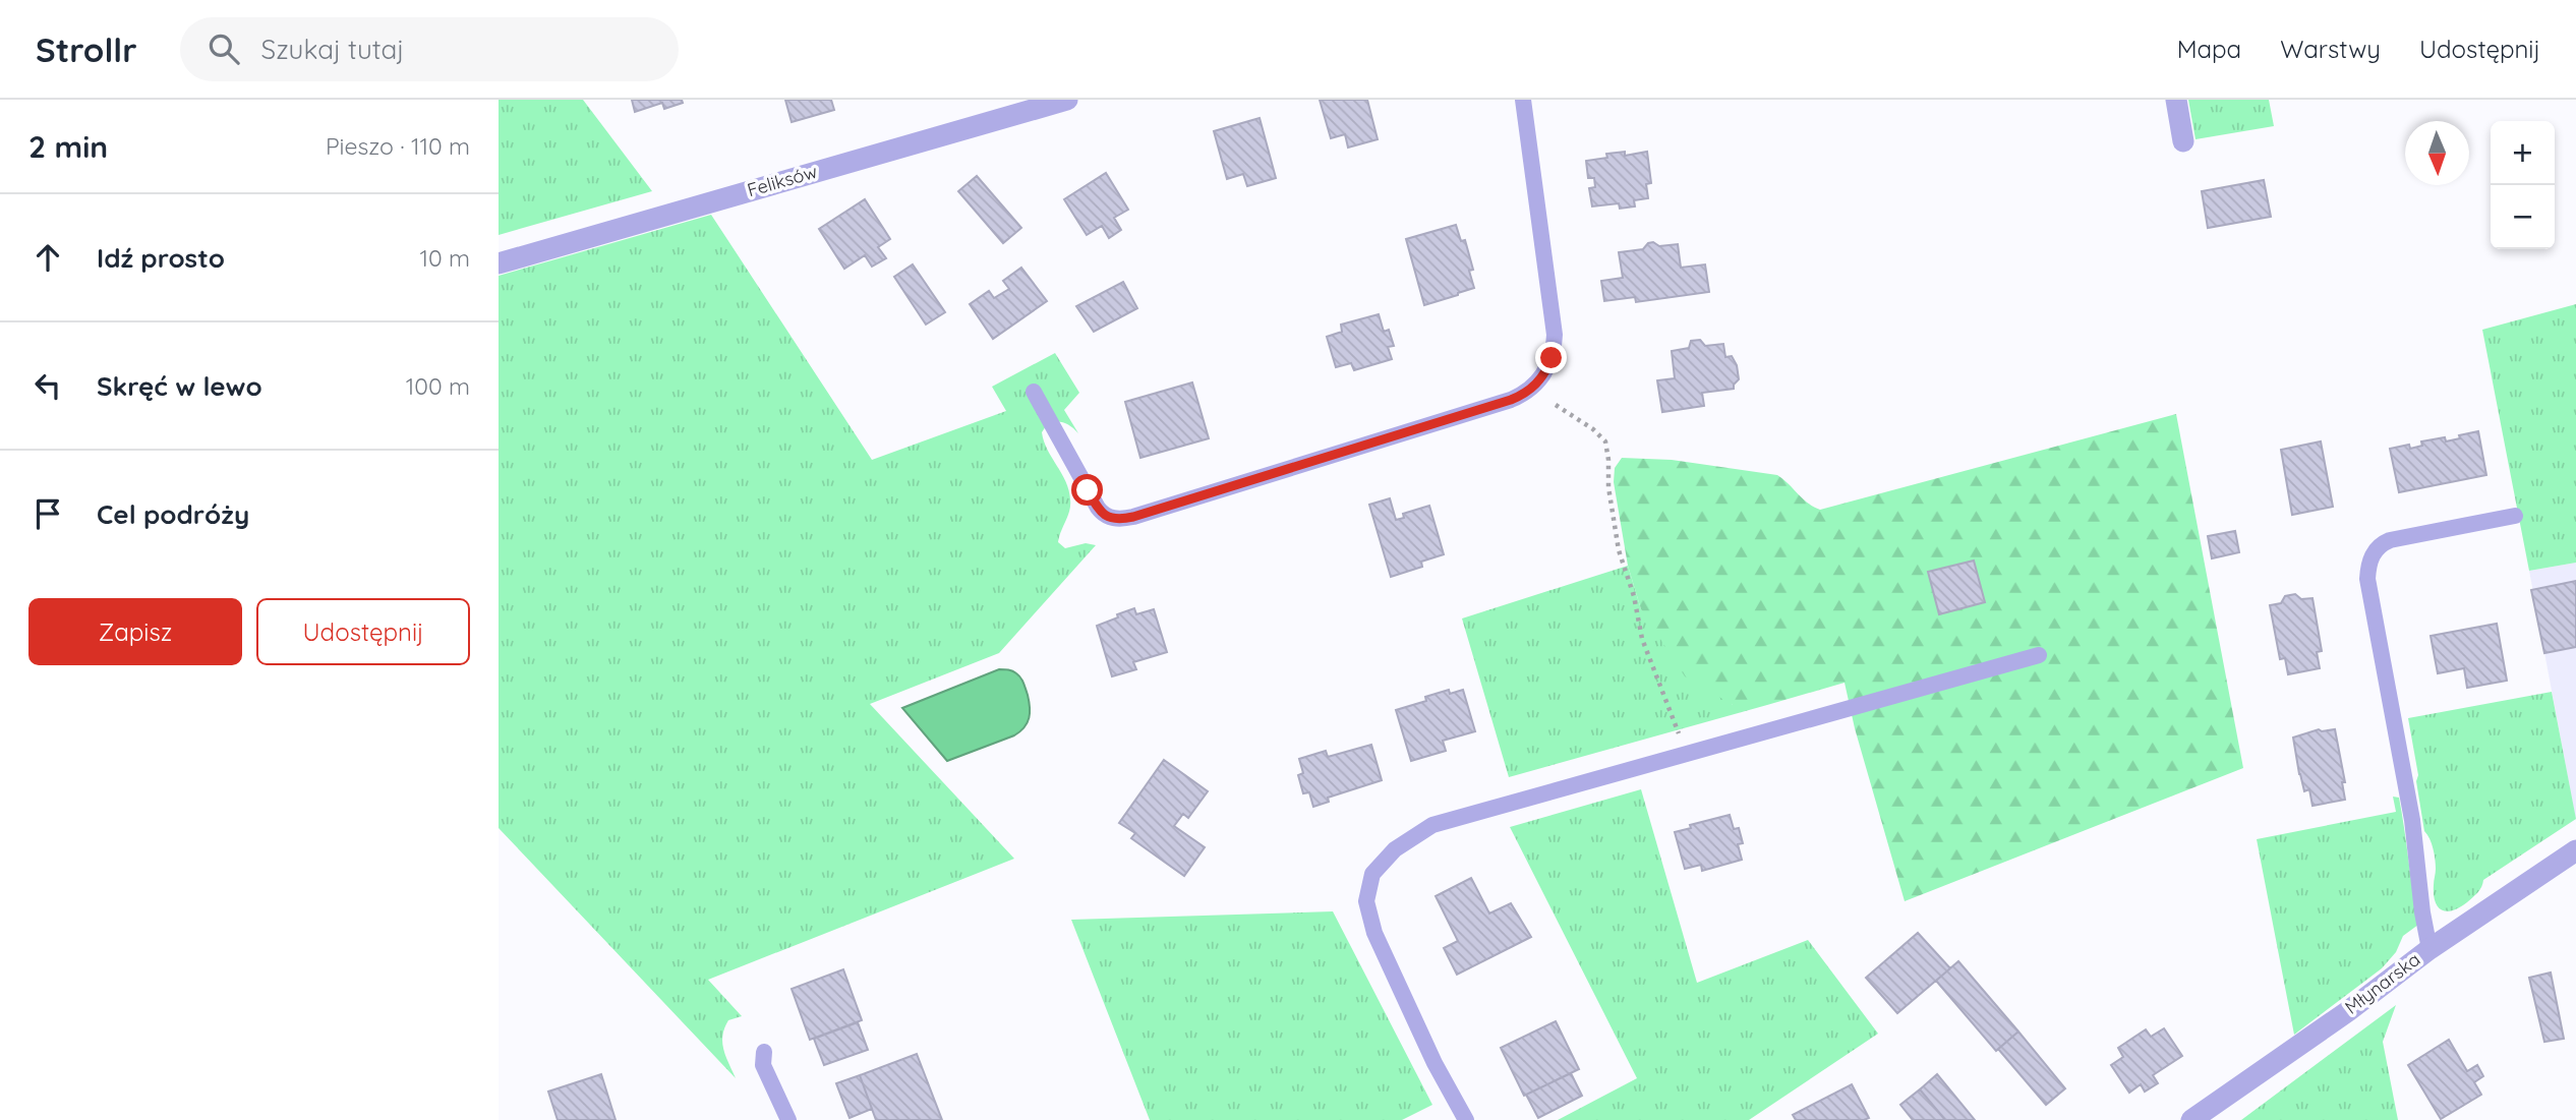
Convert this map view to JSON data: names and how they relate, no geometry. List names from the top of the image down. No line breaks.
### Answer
{"streets":{"street":["Feliksów","Młynarska"]},"north":"bottom","page":{"header":"Strollr","search":"Szukaj tutaj","nav":["Mapa","Warstwy","Udostępnij"],"heading":["2 min","Pieszo · 110 m"],"map_buttons":["+","−"],"list":[["Idź prosto","10 m"],["Skręć w lewo","100 m"],"Cel podróży"],"buttons":["Zapisz","Udostępnij"]}}
